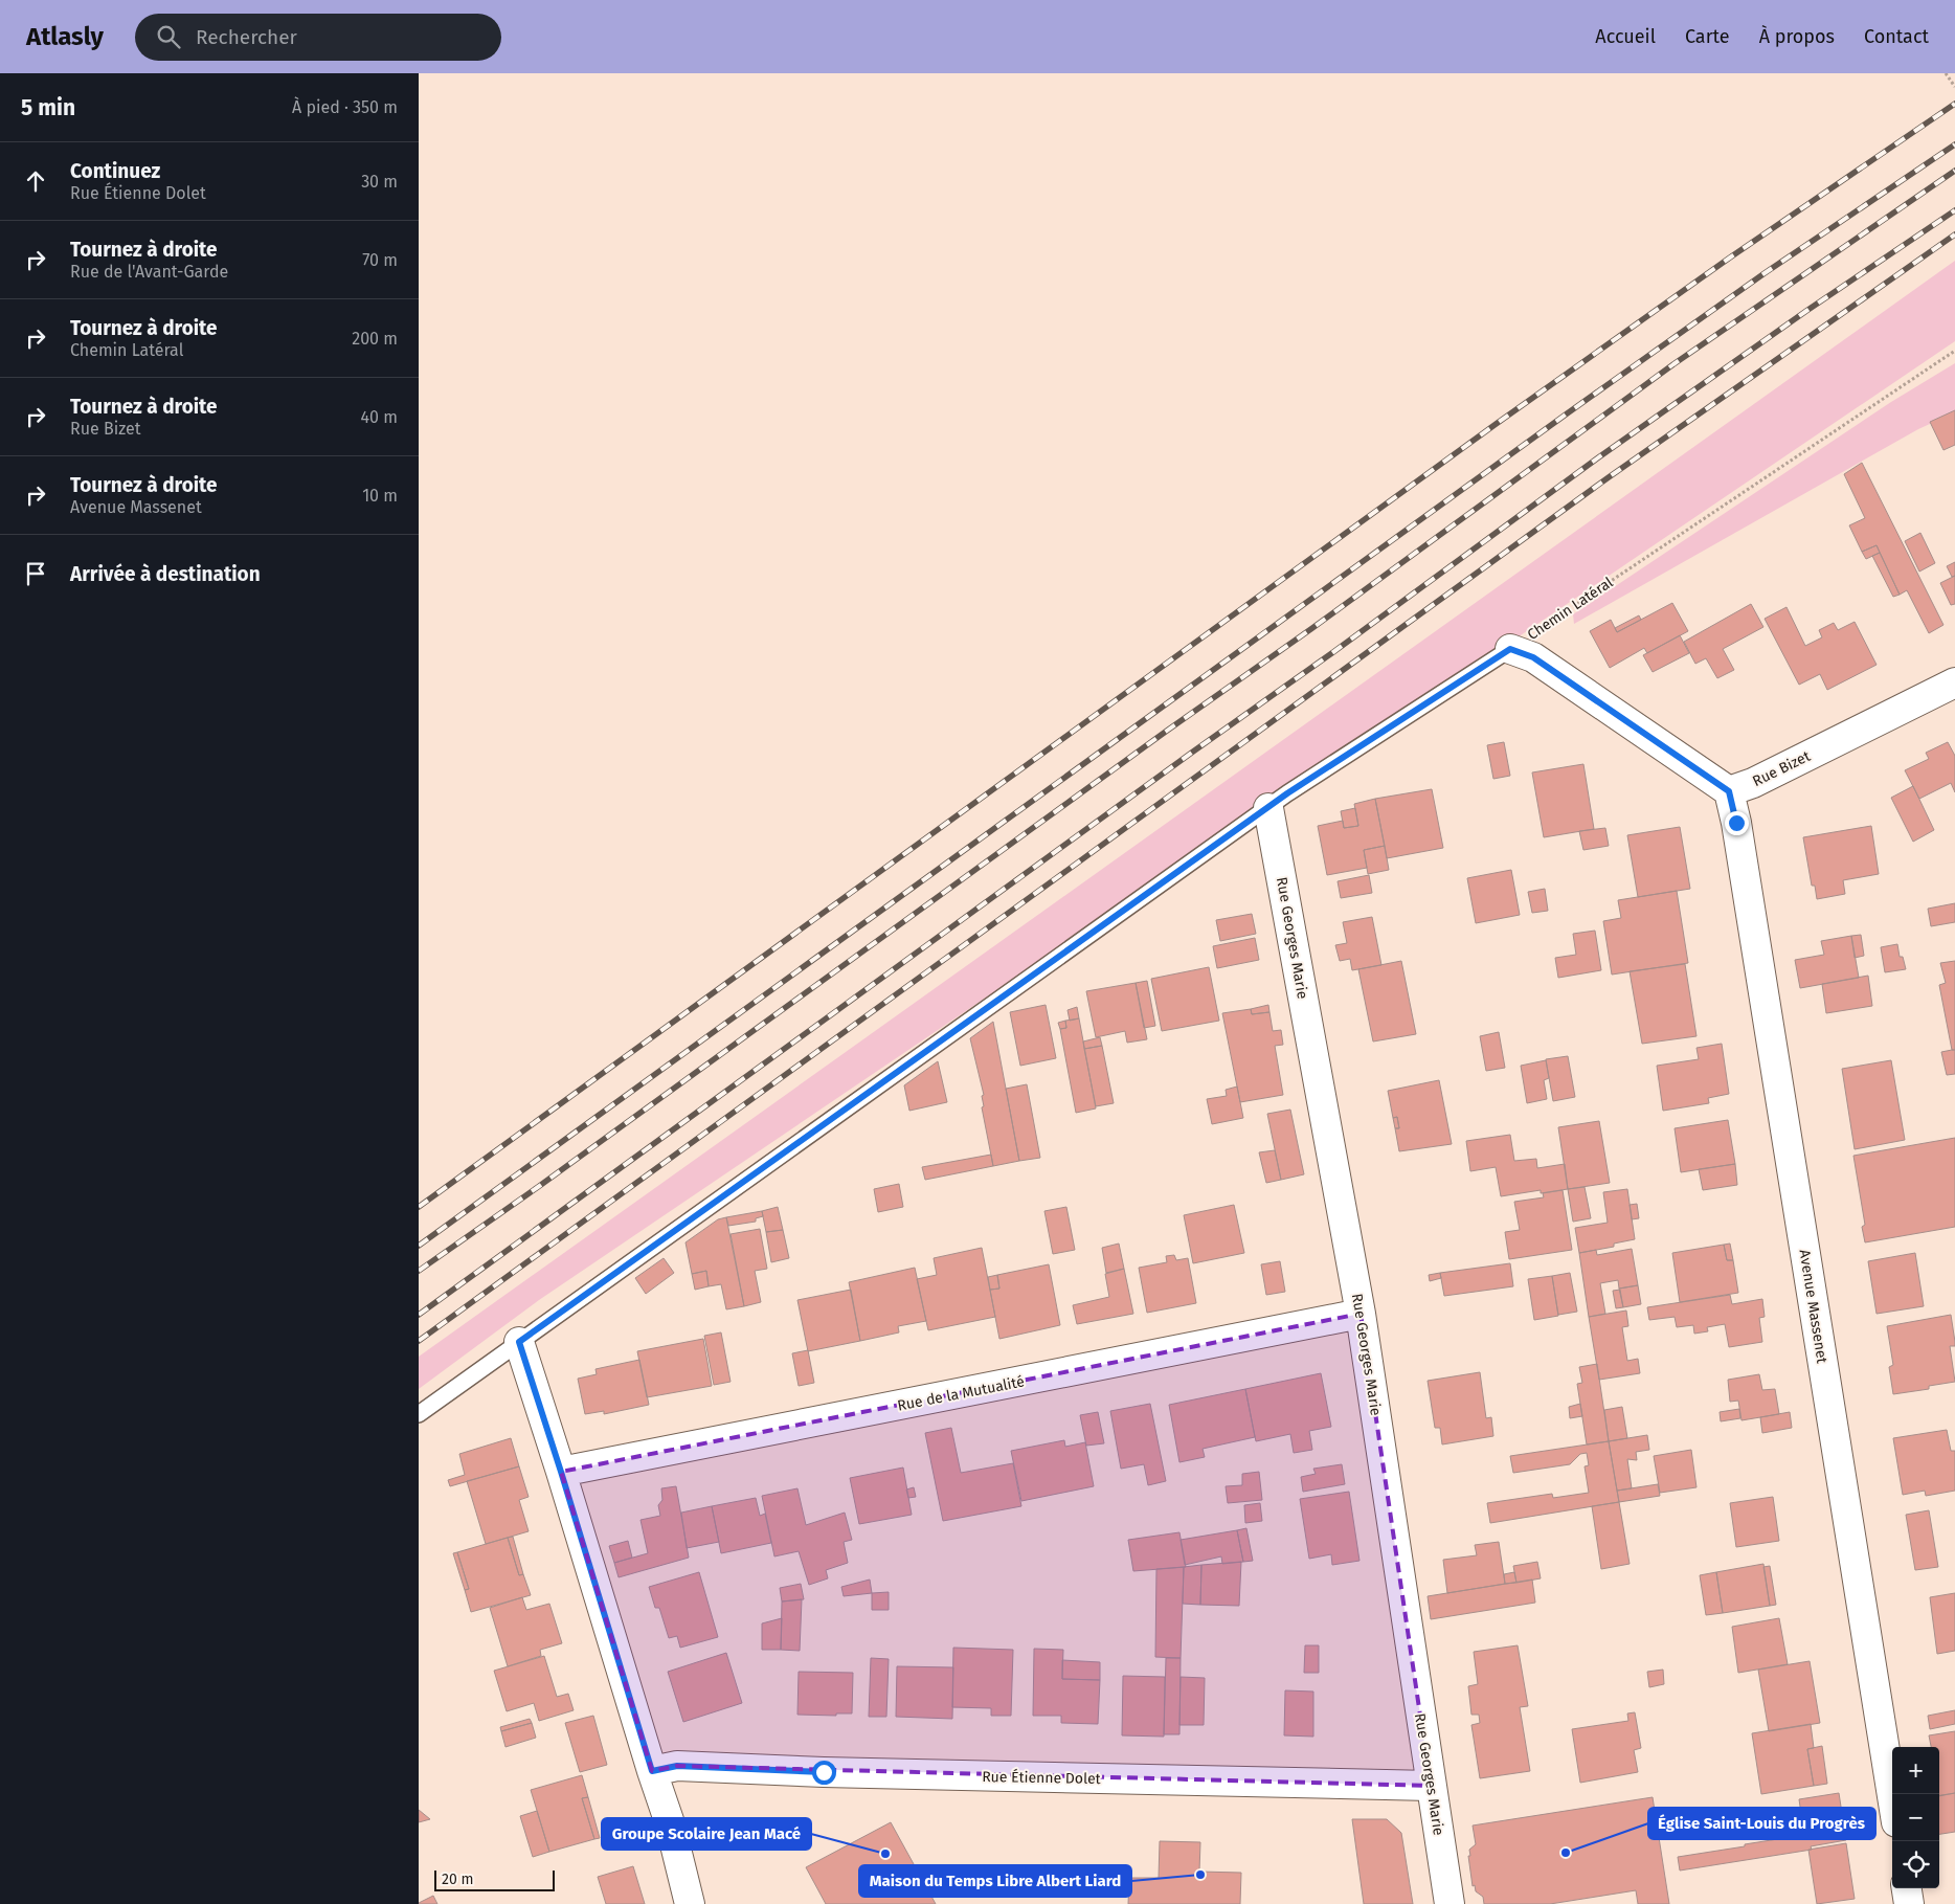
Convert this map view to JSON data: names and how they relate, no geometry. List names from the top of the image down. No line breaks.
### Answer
{"streets":{"street":["Rue Bizet","Rue Georges Marie","Avenue Massenet","Rue de la Mutualité","Rue Étienne Dolet"],"path":["Chemin Latéral"]},"crossings":[["Rue Bizet","Avenue Massenet"],["Rue Georges Marie","Rue de la Mutualité"],["Rue Georges Marie","Rue Étienne Dolet"]],"places":["Église Saint-Louis du Progrès","Groupe Scolaire Jean Macé","Maison du Temps Libre Albert Liard"],"scale_bar":"20 m","page":{"header":"Atlasly","search":"Rechercher","nav":["Accueil","Carte","À propos","Contact"],"heading":["5 min","À pied · 350 m"],"list":[["Continuez","Rue Étienne Dolet","30 m"],["Tournez à droite","Rue de l'Avant-Garde","70 m"],["Tournez à droite","Chemin Latéral","200 m"],["Tournez à droite","Rue Bizet","40 m"],["Tournez à droite","Avenue Massenet","10 m"],"Arrivée à destination"],"map_buttons":["+","−"],"scale":"20 m"}}
